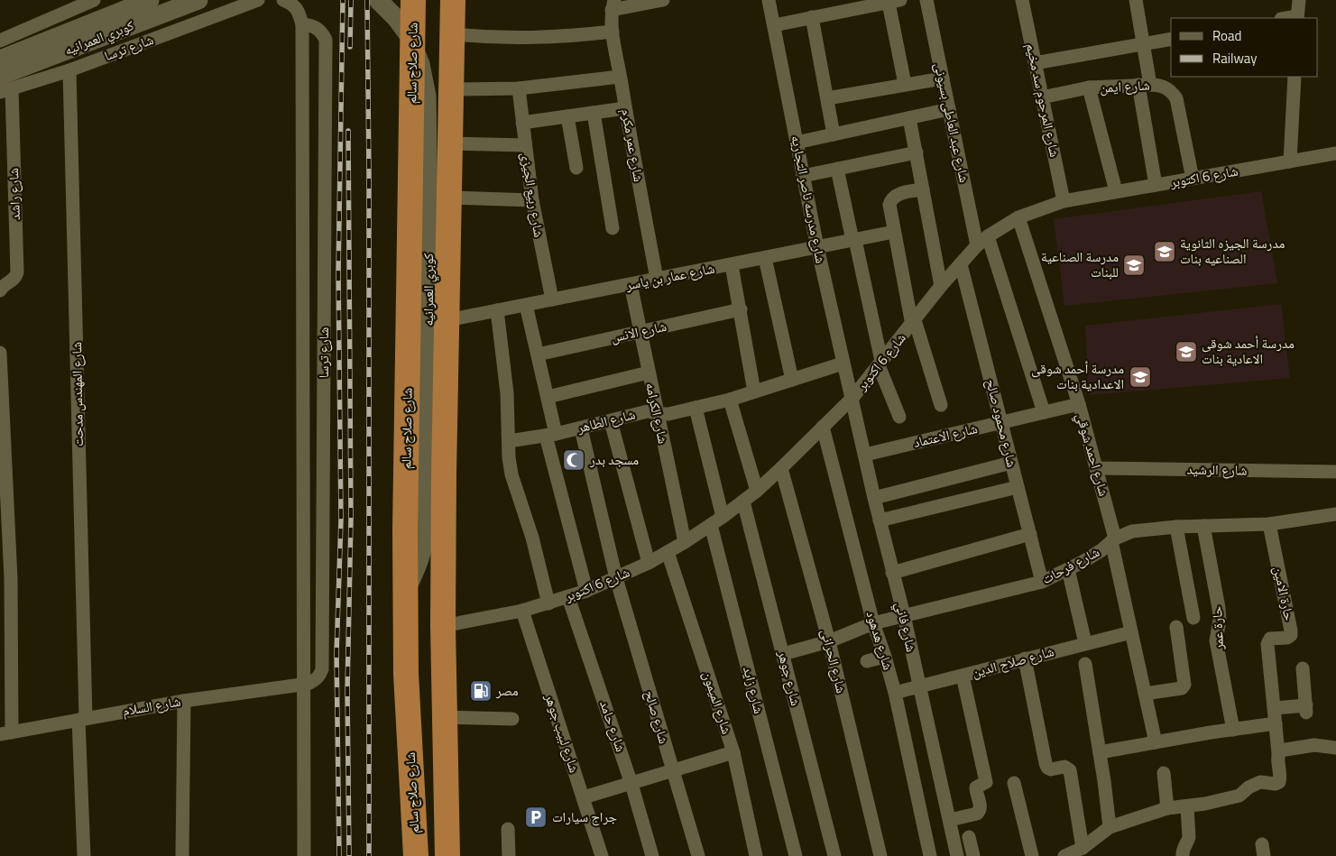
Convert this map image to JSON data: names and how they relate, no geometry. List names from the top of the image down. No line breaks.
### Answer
{"streets":{"highway":["شارع صلاح سالم"],"street":["كوبري العمرانيه","شارع ترسا","شارع ايمن","شارع المرحوم سد مخيم","شارع عبد العاطى بسيونى","شارع عمر مكرم","شارع 6 اكتوبر","شارع راشد","شارع ربيع الجيزى","شارع مدرسه ناصر التجاريه","شارع عمار بن ياسر","شارع الانس","شارع المهندس مدحت","شارع الكرامه","شارع الطاهر","شارع محمود صالح","شارع الاعتماد","شارع احمد شوقي","شارع الرشيد","شارع فرحات","حارة الامين","شارع فاني","حارة عمر","شارع هدهود","شارع الحرانى","شارع صلاح الدين","شارع جوهر","شارع زايد","شارع الميمون","شارع السلام","شارع صالح","شارع حامد","شارع لبيب جوهر"]},"crossings":[["كوبري العمرانيه","شارع ترسا"],["كوبري العمرانيه","شارع صلاح سالم"],["كوبري العمرانيه","شارع راشد"],["شارع ترسا","شارع راشد"],["شارع ترسا","شارع المهندس مدحت"],["شارع ترسا","شارع السلام"],["شارع ايمن","شارع المرحوم سد مخيم"],["شارع ايمن","شارع 6 اكتوبر"],["شارع المرحوم سد مخيم","شارع 6 اكتوبر"],["شارع عبد العاطى بسيونى","شارع 6 اكتوبر"],["شارع عبد العاطى بسيونى","شارع الاعتماد"],["شارع عمر مكرم","شارع عمار بن ياسر"],["شارع 6 اكتوبر","شارع مدرسه ناصر التجاريه"],["شارع 6 اكتوبر","شارع الكرامه"],["شارع 6 اكتوبر","شارع محمود صالح"],["شارع 6 اكتوبر","شارع احمد شوقي"],["شارع 6 اكتوبر","شارع فاني"],["شارع 6 اكتوبر","شارع هدهود"],["شارع 6 اكتوبر","شارع الحرانى"],["شارع 6 اكتوبر","شارع جوهر"],["شارع 6 اكتوبر","شارع زايد"],["شارع 6 اكتوبر","شارع الميمون"],["شارع 6 اكتوبر","شارع صالح"],["شارع 6 اكتوبر","شارع حامد"],["شارع 6 اكتوبر","شارع لبيب جوهر"],["شارع ربيع الجيزى","شارع عمار بن ياسر"],["شارع مدرسه ناصر التجاريه","شارع عمار بن ياسر"],["شارع مدرسه ناصر التجاريه","شارع الطاهر"],["شارع مدرسه ناصر التجاريه","شارع فاني"],["شارع عمار بن ياسر","شارع الكرامه"],["شارع الانس","شارع الكرامه"],["شارع المهندس مدحت","شارع السلام"],["شارع الكرامه","شارع الطاهر"],["شارع الطاهر","شارع صالح"],["شارع محمود صالح","شارع الاعتماد"],["شارع محمود صالح","شارع فرحات"],["شارع الاعتماد","شارع احمد شوقي"],["شارع الاعتماد","شارع فاني"],["شارع احمد شوقي","شارع الرشيد"],["شارع احمد شوقي","شارع فرحات"],["شارع احمد شوقي","شارع صلاح الدين"],["شارع فرحات","حارة الامين"],["شارع فرحات","شارع فاني"],["شارع فرحات","حارة عمر"],["شارع فرحات","شارع هدهود"],["شارع فرحات","شارع الحرانى"],["شارع فرحات","شارع جوهر"],["شارع فاني","شارع صلاح الدين"],["شارع هدهود","شارع صلاح الدين"]],"places":{"school or university":["مدرسة الجيزه الثانوية الصناعيه بنات","مدرسة الصناعية للبنات","مدرسة أحمد شوقى الاعادية بنات","مدرسة أحمد شوقى الاعدادية بنات"],"mosque":["مسجد بدر"],"fuel station":["مصر"],"parking":["جراج سيارات"]},"legend":["Road","Railway"]}
